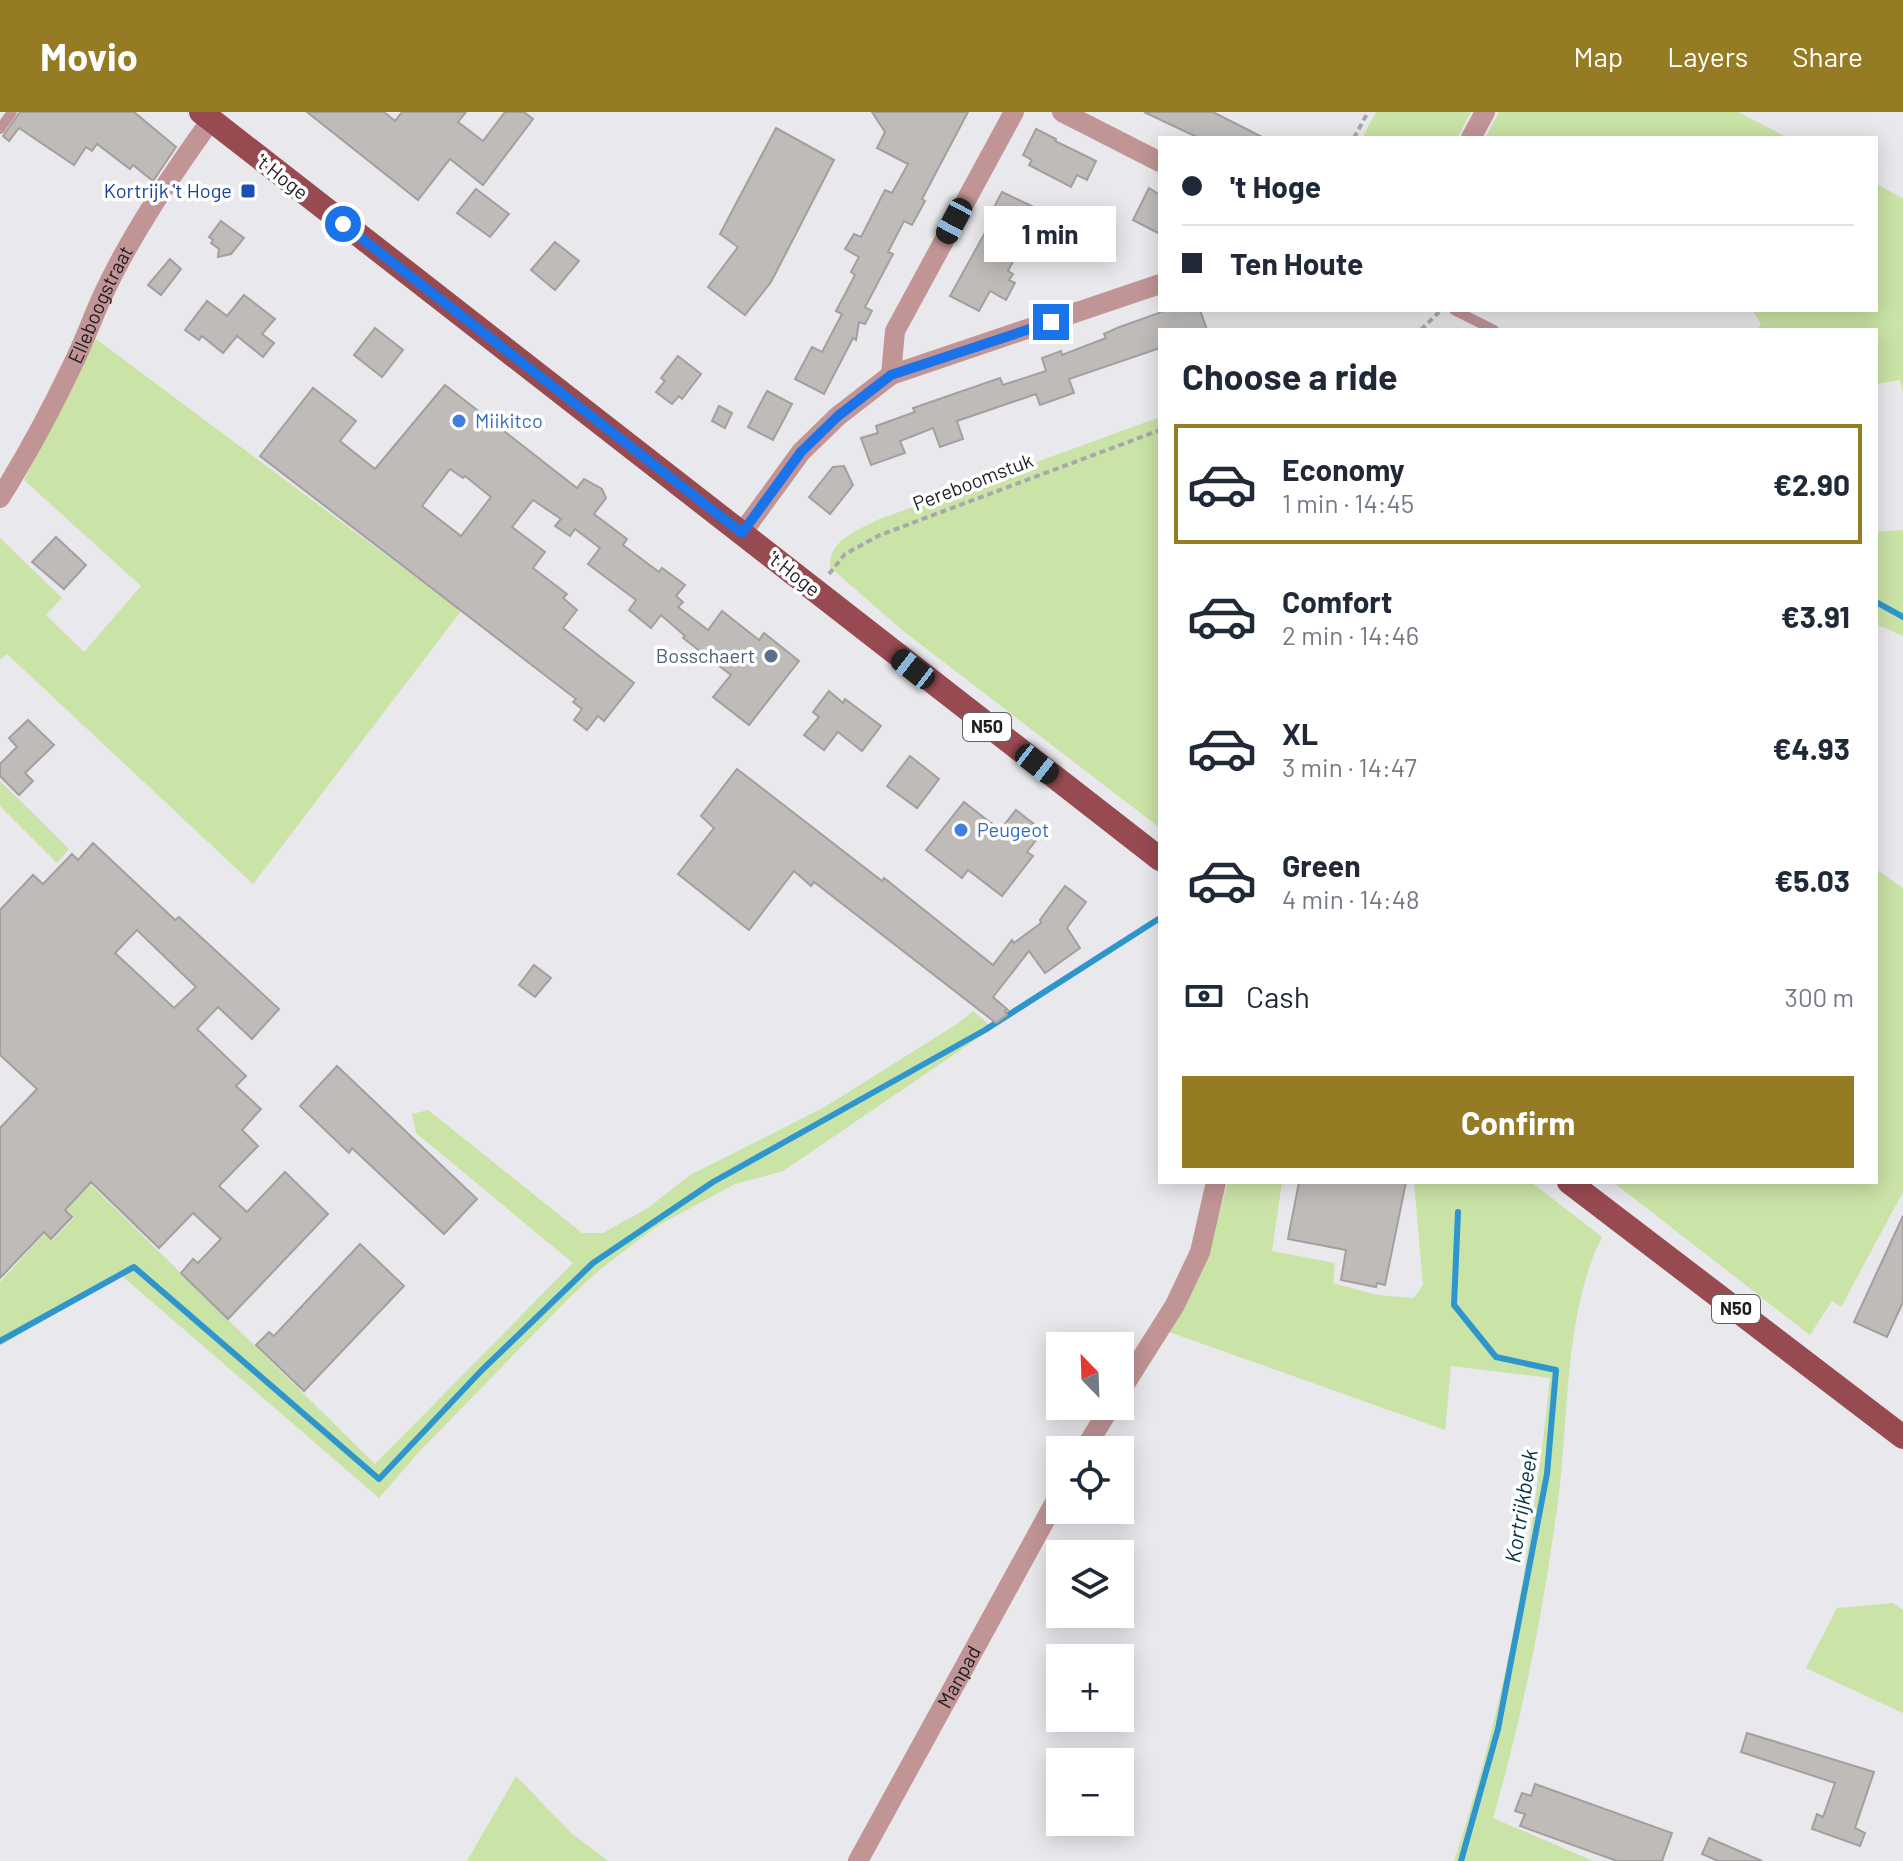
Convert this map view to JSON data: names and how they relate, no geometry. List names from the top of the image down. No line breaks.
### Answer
{"streets":{"main road":["'t Hoge","N50"],"street":["Elleboogstraat","Manpad"],"path":["Pereboomstuk"]},"crossings":[["'t Hoge","Elleboogstraat"],["'t Hoge","Pereboomstuk"]],"water":["Kortrijkbeek"],"places":{"transit":["Kortrijk 't Hoge"],"other":["Miikitco","Bosschaert","Peugeot"]},"north":"top left","page":{"header":"Movio","nav":["Map","Layers","Share"],"banner":["'t Hoge","Ten Houte"],"bubble":"1 min","heading":"Choose a ride","list":[{"name":"Economy","note":"1 min · 14:45","value":"€2.90"},{"name":"Comfort","note":"2 min · 14:46","value":"€3.91"},{"name":"XL","note":"3 min · 14:47","value":"€4.93"},{"name":"Green","note":"4 min · 14:48","value":"€5.03"}],"pay":["Cash","300 m"],"buttons":"Confirm","map_buttons":["+","−"]}}
